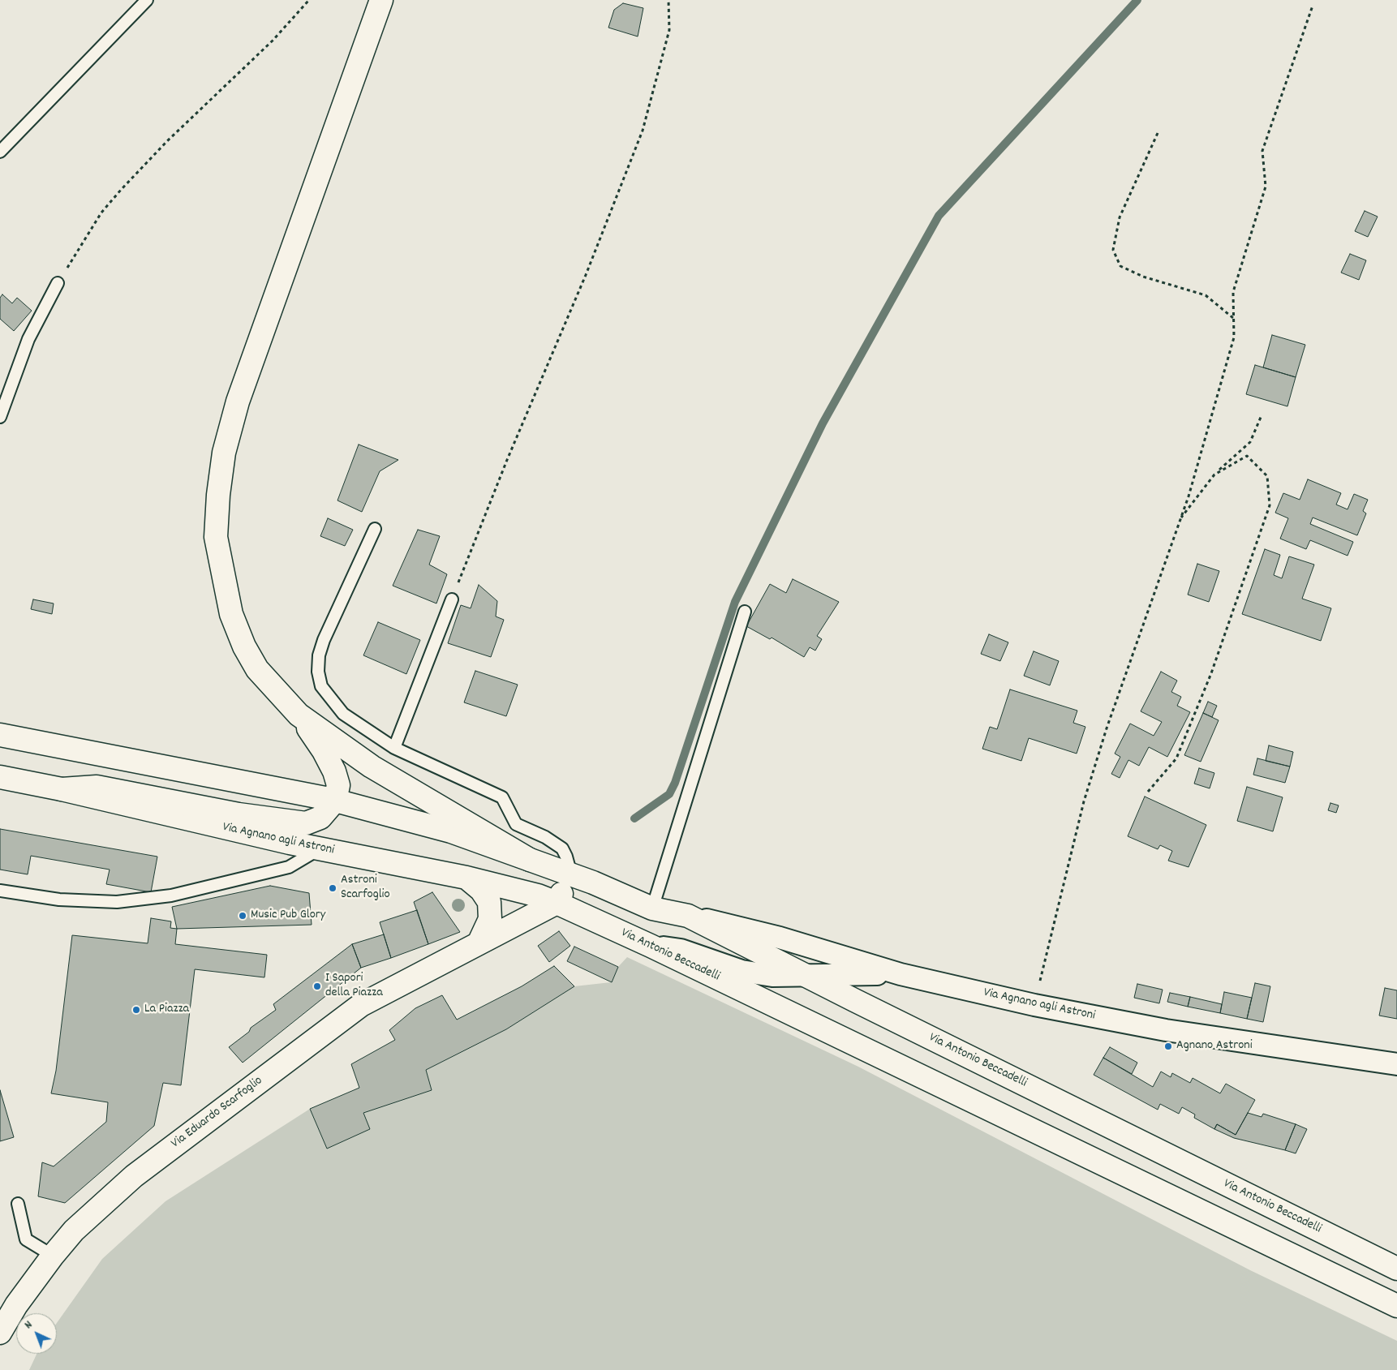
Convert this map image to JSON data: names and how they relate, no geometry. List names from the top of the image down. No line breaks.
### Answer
{"streets":{"main road":["Via Agnano agli Astroni","Via Antonio Beccadelli","Via Eduardo Scarfoglio"]},"crossings":[["Via Agnano agli Astroni","Via Antonio Beccadelli"],["Via Agnano agli Astroni","Via Eduardo Scarfoglio"],["Via Antonio Beccadelli","Via Eduardo Scarfoglio"]],"places":["Astroni Scarfoglio","Music Pub Glory","I Sapori della Piazza","La Piazza","Agnano Astroni"],"north":"top left"}
